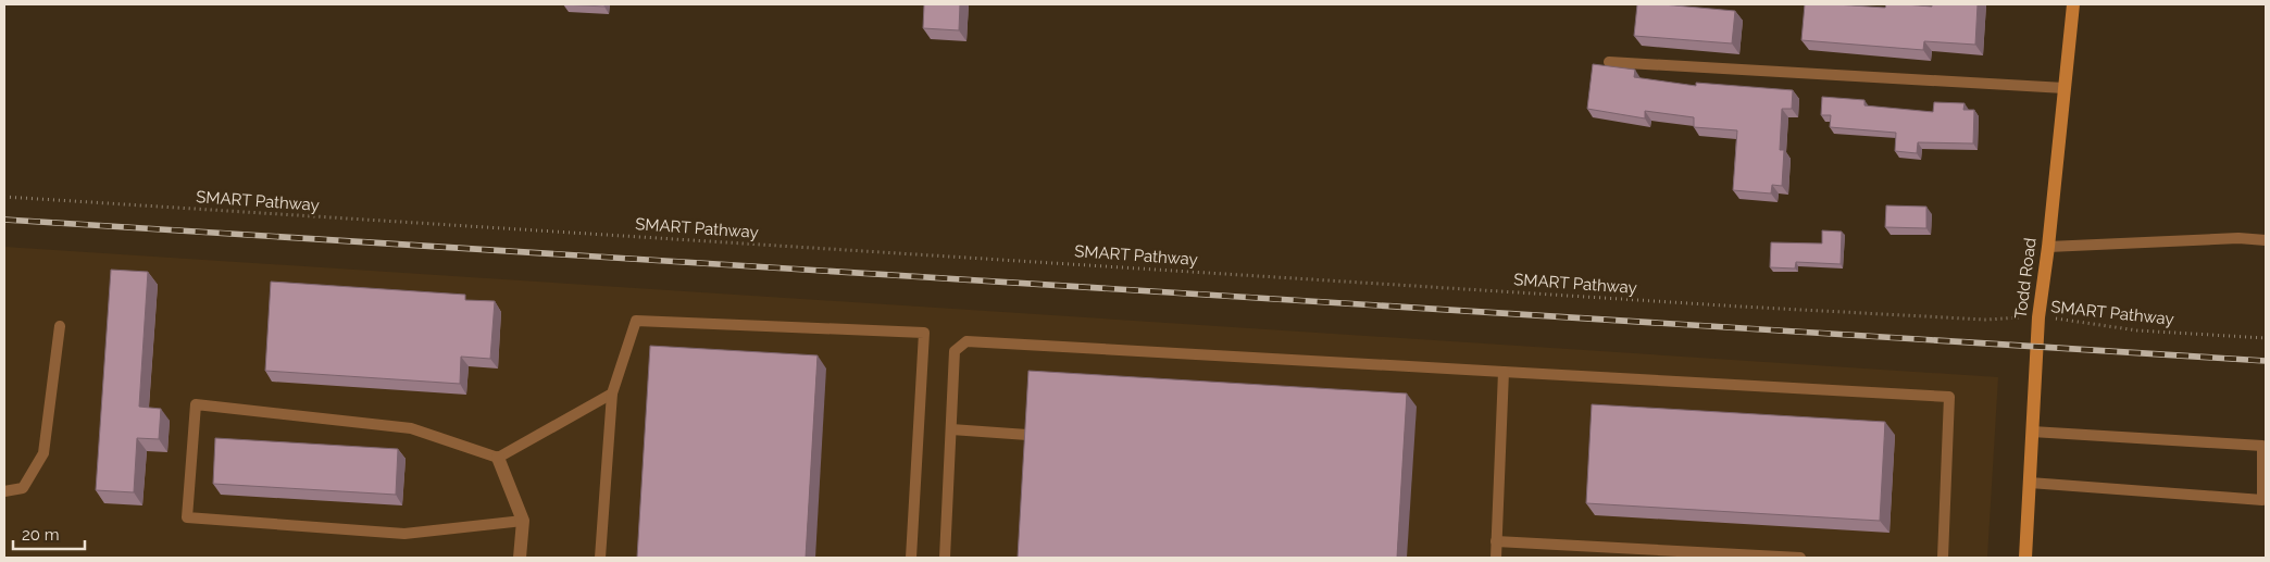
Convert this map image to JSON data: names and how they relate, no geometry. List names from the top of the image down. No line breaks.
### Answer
{"streets":{"main road":["Todd Road"],"path":["SMART Pathway"]},"crossings":[["SMART Pathway","Todd Road"]],"scale_bar":"20 m"}
